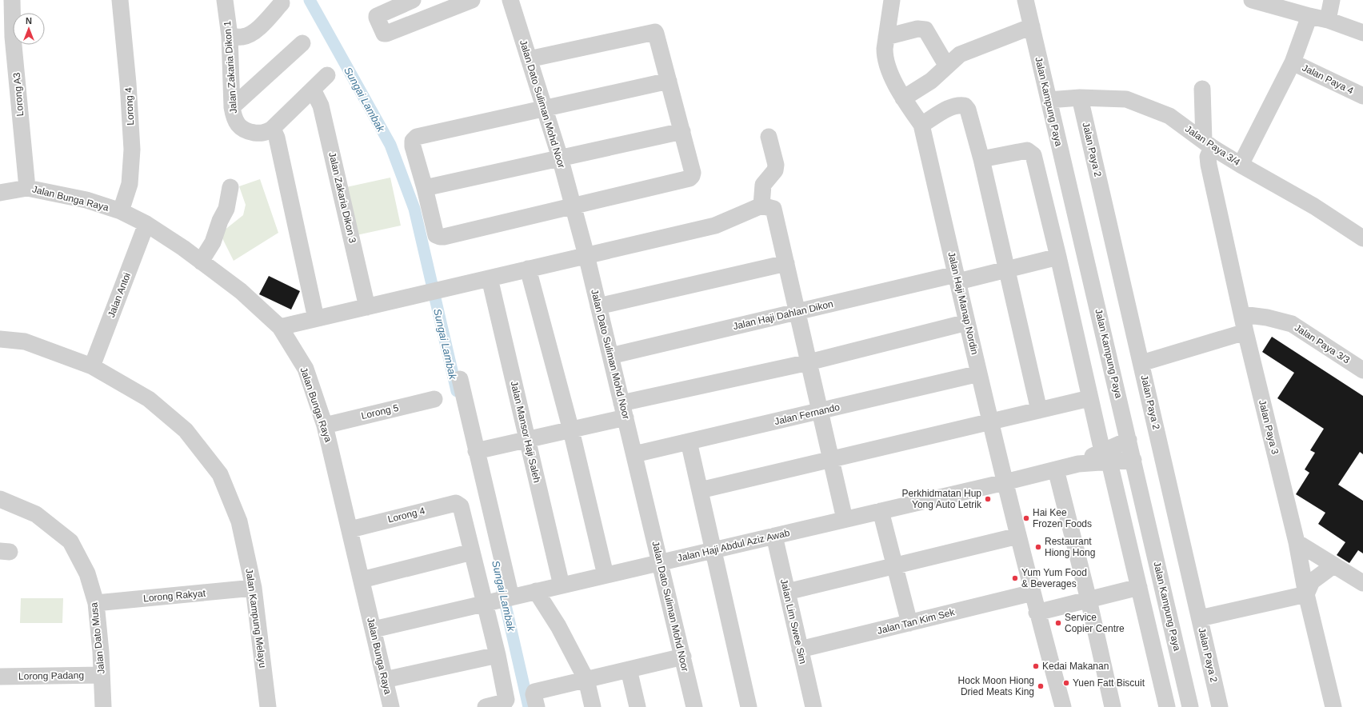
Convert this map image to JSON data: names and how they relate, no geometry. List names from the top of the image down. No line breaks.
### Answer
{"streets":{"street":["Jalan Zakaria Dikon 1","Jalan Paya 4","Lorong A3","Jalan Kampung Paya","Jalan Dato Suliman Mohd Noor","Lorong 4","Jalan Paya 3/4","Jalan Paya 2","Jalan Zakaria Dikon 3","Jalan Bunga Raya","Jalan Antoi","Jalan Haji Manap Nordin","Jalan Haji Dahlan Dikon","Jalan Paya 3/3","Lorong 5","Jalan Fernando","Jalan Paya 3","Jalan Mansor Haji Saleh","Jalan Haji Abdul Aziz Awab","Lorong Rakyat","Jalan Kampung Melayu","Jalan Lim Swee Sim","Jalan Tan Kim Sek","Jalan Dato Musa","Lorong Padang"]},"crossings":[["Lorong A3","Jalan Bunga Raya"],["Jalan Kampung Paya","Jalan Paya 3/4"],["Jalan Kampung Paya","Jalan Haji Abdul Aziz Awab"],["Jalan Dato Suliman Mohd Noor","Jalan Haji Dahlan Dikon"],["Jalan Dato Suliman Mohd Noor","Jalan Fernando"],["Jalan Dato Suliman Mohd Noor","Jalan Haji Abdul Aziz Awab"],["Lorong 4","Jalan Bunga Raya"],["Jalan Paya 3/4","Jalan Paya 2"],["Jalan Paya 3/4","Jalan Paya 3"],["Jalan Bunga Raya","Jalan Antoi"],["Jalan Bunga Raya","Lorong 5"],["Jalan Bunga Raya","Jalan Haji Abdul Aziz Awab"],["Jalan Antoi","Jalan Kampung Melayu"],["Jalan Haji Manap Nordin","Jalan Haji Dahlan Dikon"],["Jalan Haji Manap Nordin","Jalan Fernando"],["Jalan Haji Manap Nordin","Jalan Haji Abdul Aziz Awab"],["Jalan Haji Manap Nordin","Jalan Tan Kim Sek"],["Jalan Paya 3/3","Jalan Paya 3"],["Jalan Mansor Haji Saleh","Jalan Haji Abdul Aziz Awab"],["Jalan Haji Abdul Aziz Awab","Jalan Lim Swee Sim"],["Lorong Rakyat","Jalan Kampung Melayu"],["Lorong Rakyat","Jalan Dato Musa"],["Jalan Lim Swee Sim","Jalan Tan Kim Sek"],["Jalan Dato Musa","Lorong Padang"]],"water":["Sungai Lambak"],"places":["Perkhidmatan Hup Yong Auto Letrik","Hai Kee Frozen Foods","Restaurant Hiong Hong","Yum Yum Food & Beverages","Service Copier Centre","Kedai Makanan","Yuen Fatt Biscuit","Hock Moon Hiong Dried Meats King"],"north":"top"}
